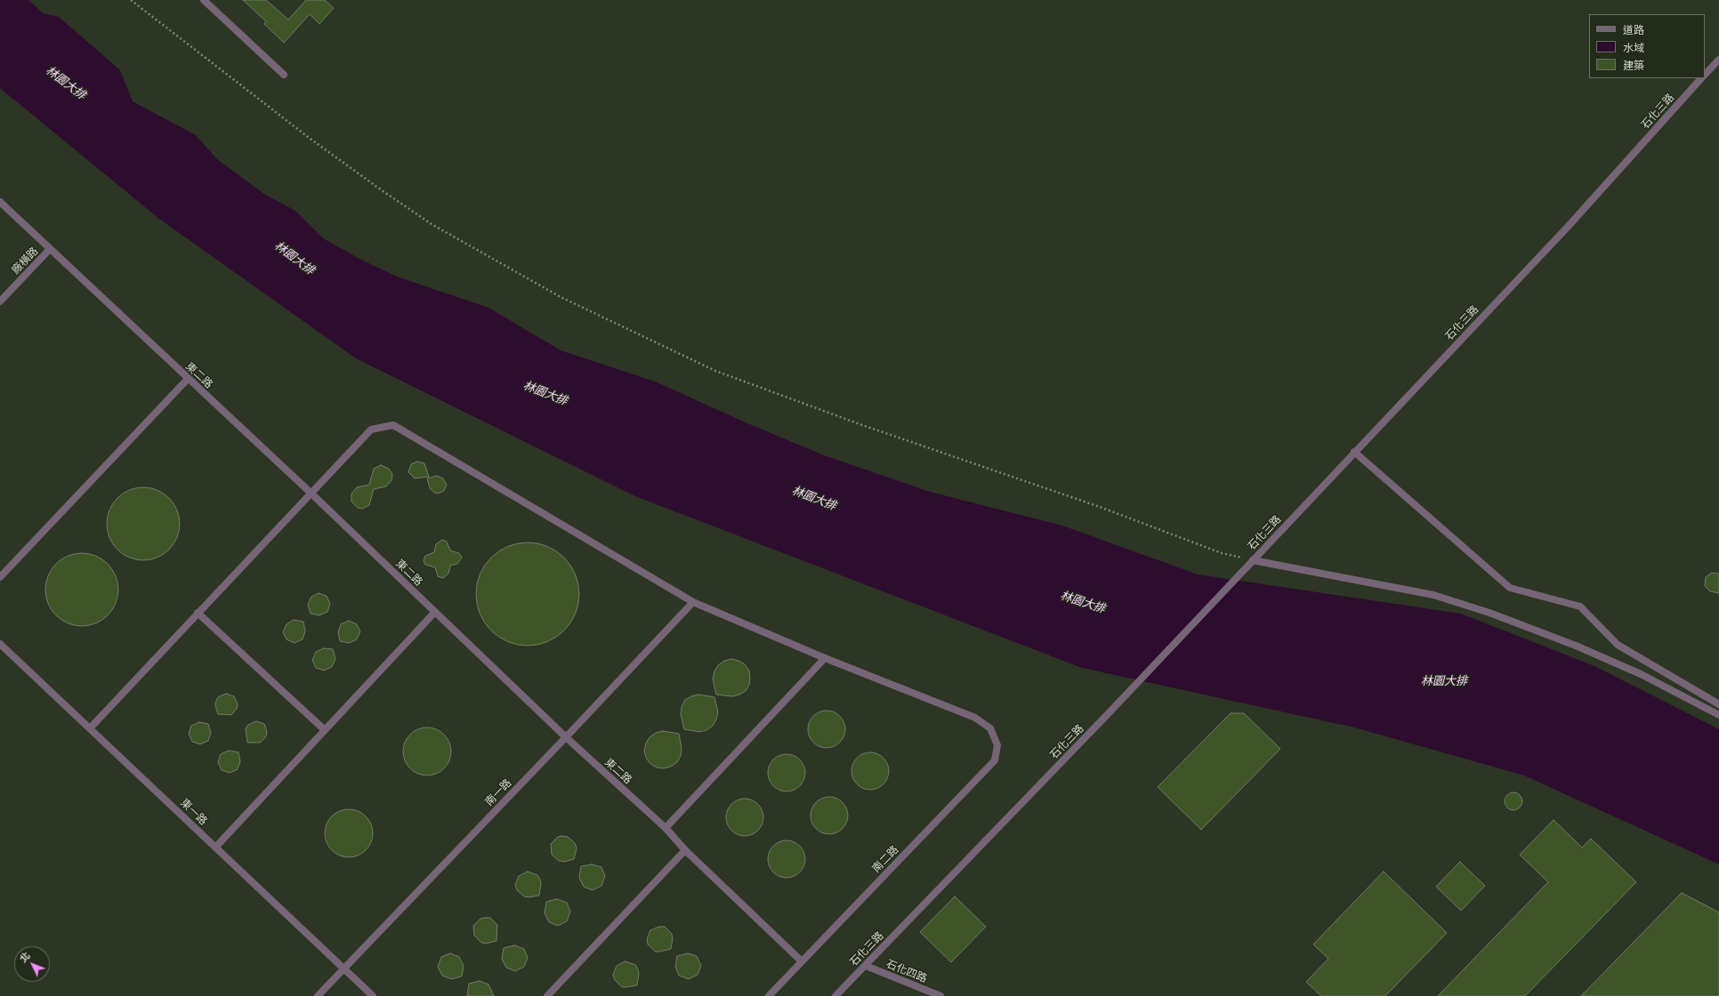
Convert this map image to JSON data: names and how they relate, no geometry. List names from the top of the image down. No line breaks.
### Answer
{"streets":{"street":["石化三路","廠橫路","東二路","南一路","東一路","南二路","石化四路"]},"crossings":[["石化三路","石化四路"],["廠橫路","東二路"],["東二路","南一路"],["東二路","南二路"],["南一路","東一路"]],"water":["林園大排"],"legend":["道路","水域","建築"],"north":"top left"}
